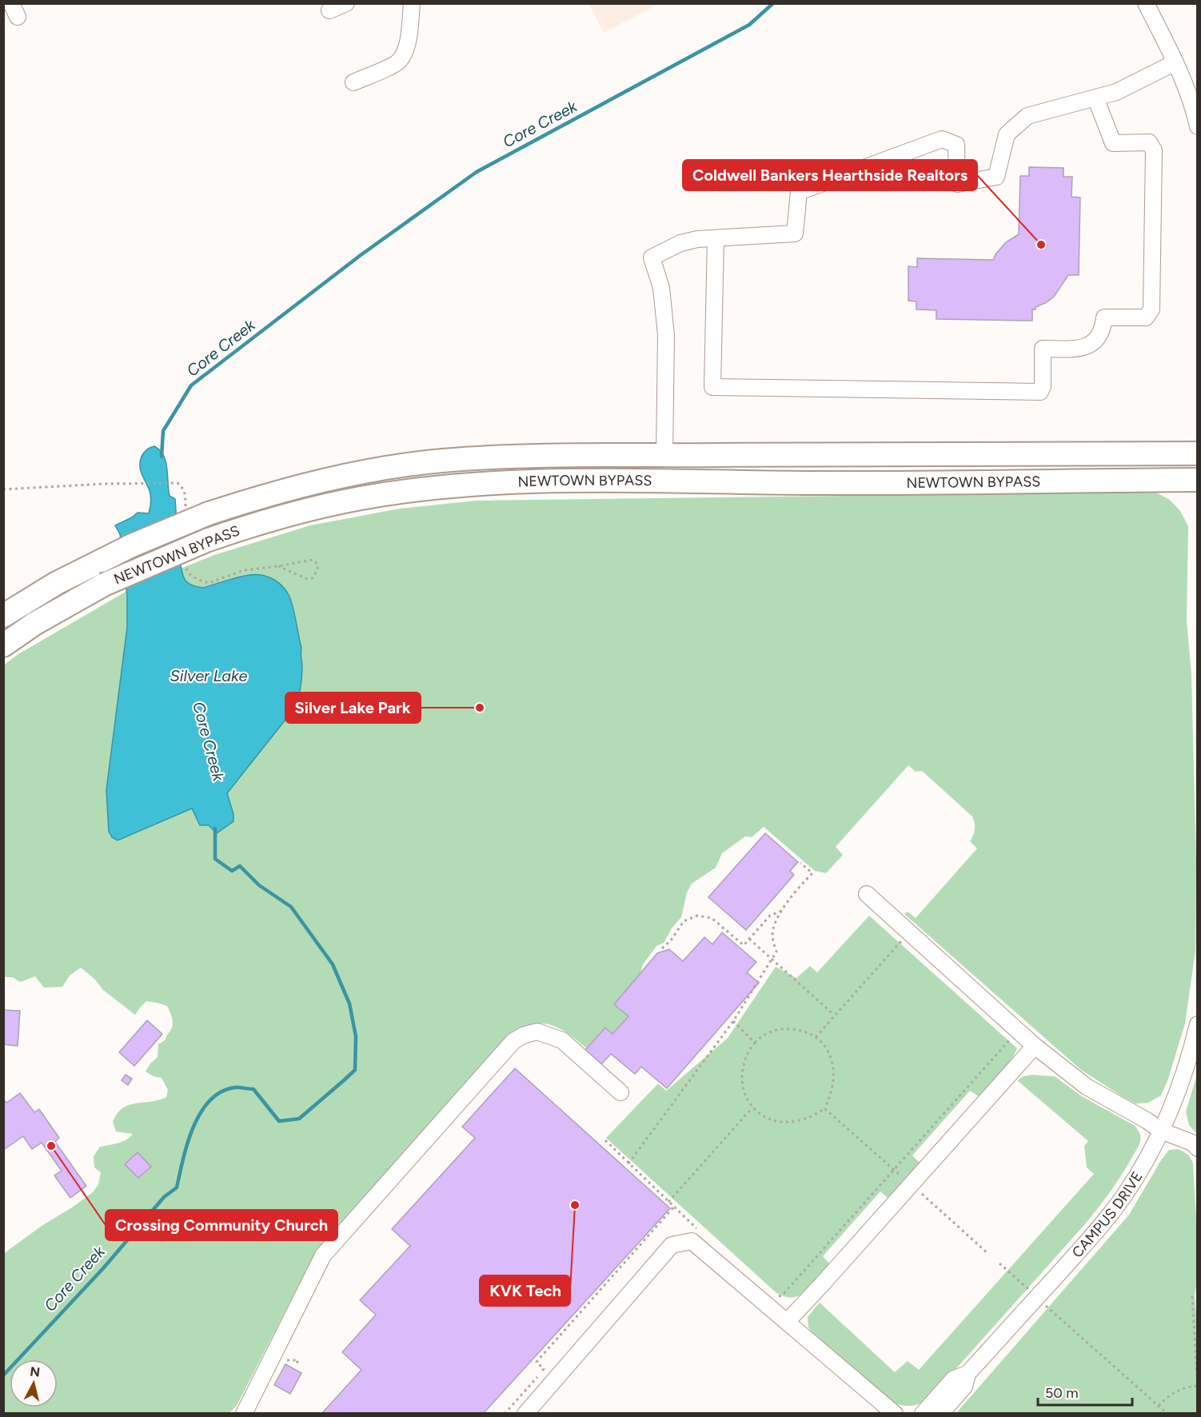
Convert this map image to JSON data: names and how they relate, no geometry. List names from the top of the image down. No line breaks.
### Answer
{"streets":{"highway":["NEWTOWN BYPASS"],"street":["CAMPUS DRIVE"]},"water":["Core Creek","Silver Lake"],"places":["Coldwell Bankers Hearthside Realtors","Silver Lake Park","Crossing Community Church","KVK Tech"],"scale_bar":"50 m","north":"top"}
